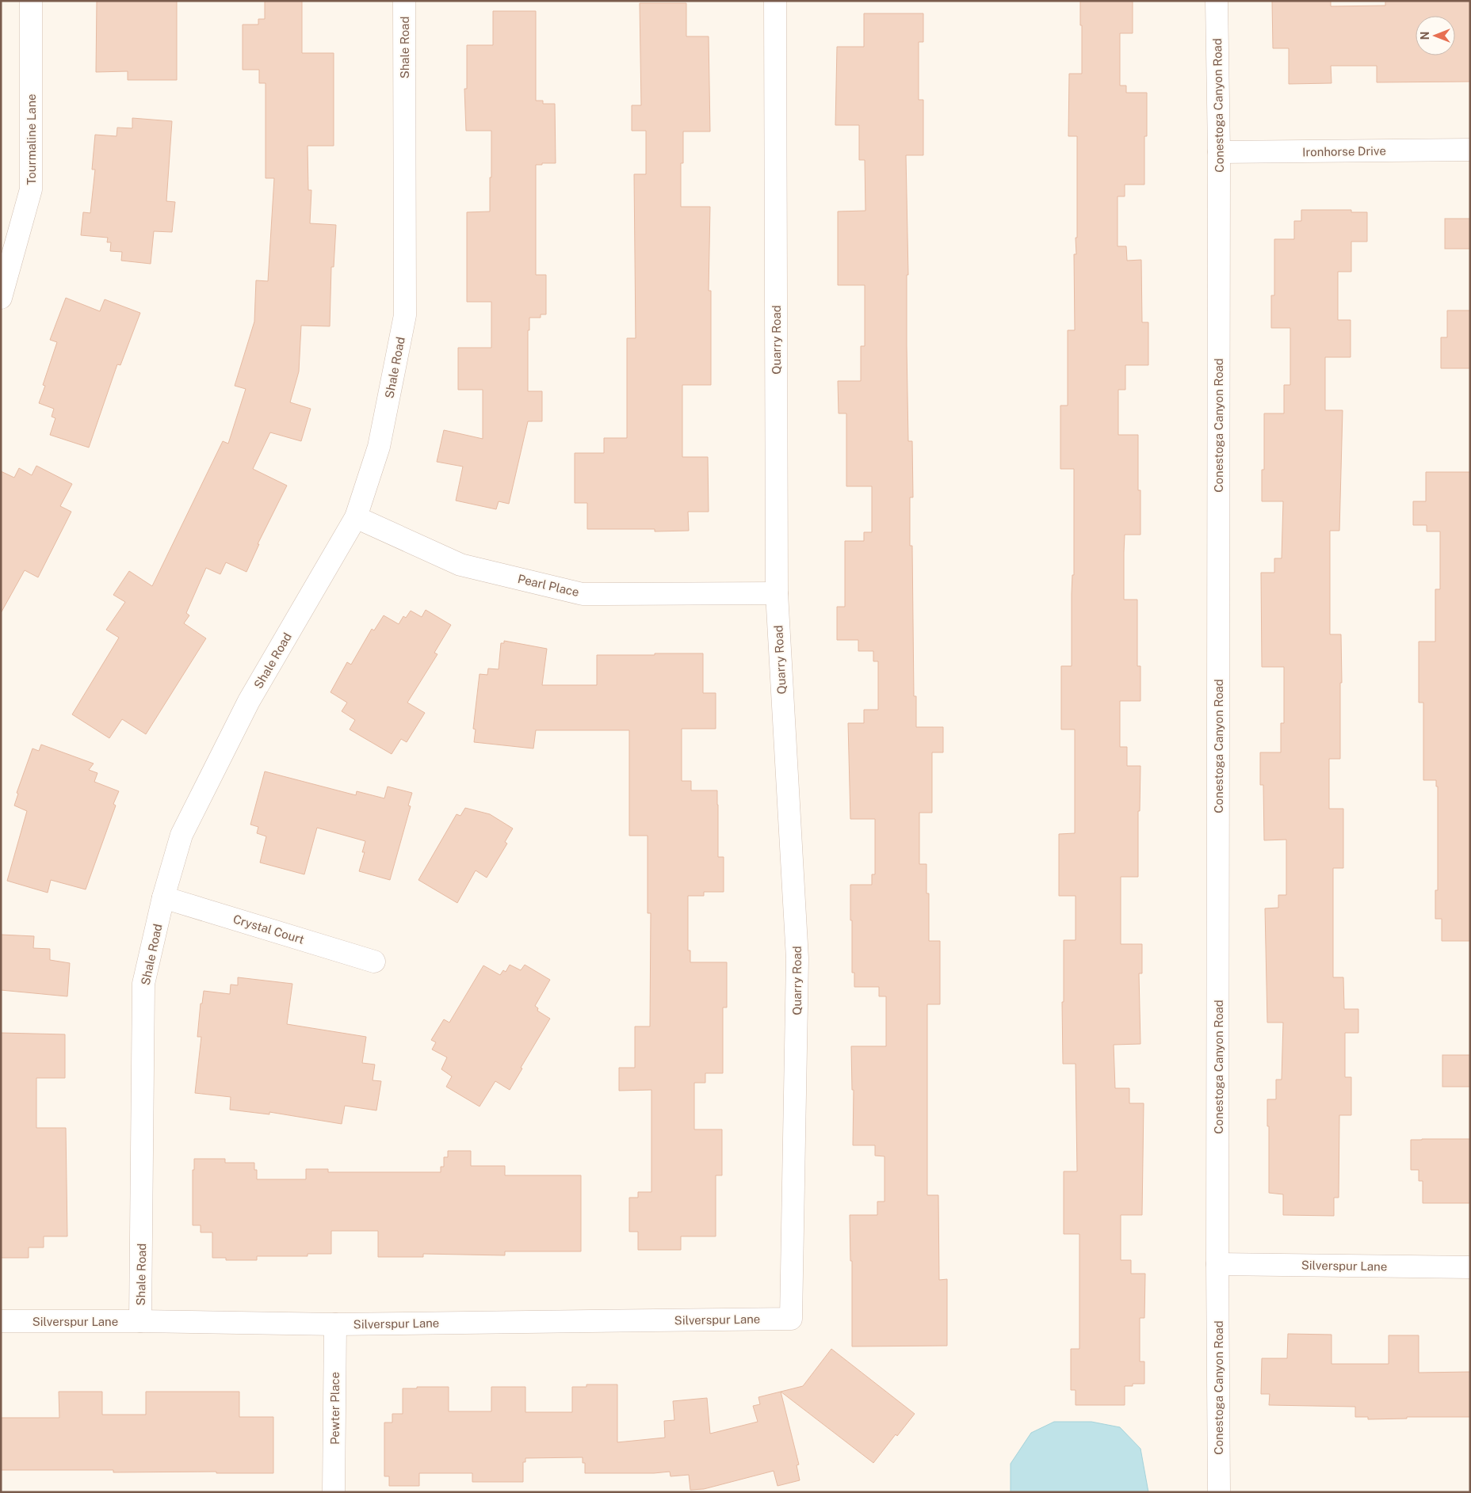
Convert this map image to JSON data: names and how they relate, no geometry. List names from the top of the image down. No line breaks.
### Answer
{"streets":{"street":["Shale Road","Conestoga Canyon Road","Tourmaline Lane","Ironhorse Drive","Quarry Road","Pearl Place","Crystal Court","Silverspur Lane","Pewter Place"]},"crossings":[["Shale Road","Pearl Place"],["Shale Road","Crystal Court"],["Shale Road","Silverspur Lane"],["Conestoga Canyon Road","Ironhorse Drive"],["Conestoga Canyon Road","Silverspur Lane"],["Quarry Road","Pearl Place"],["Quarry Road","Silverspur Lane"],["Silverspur Lane","Pewter Place"]],"north":"left"}
